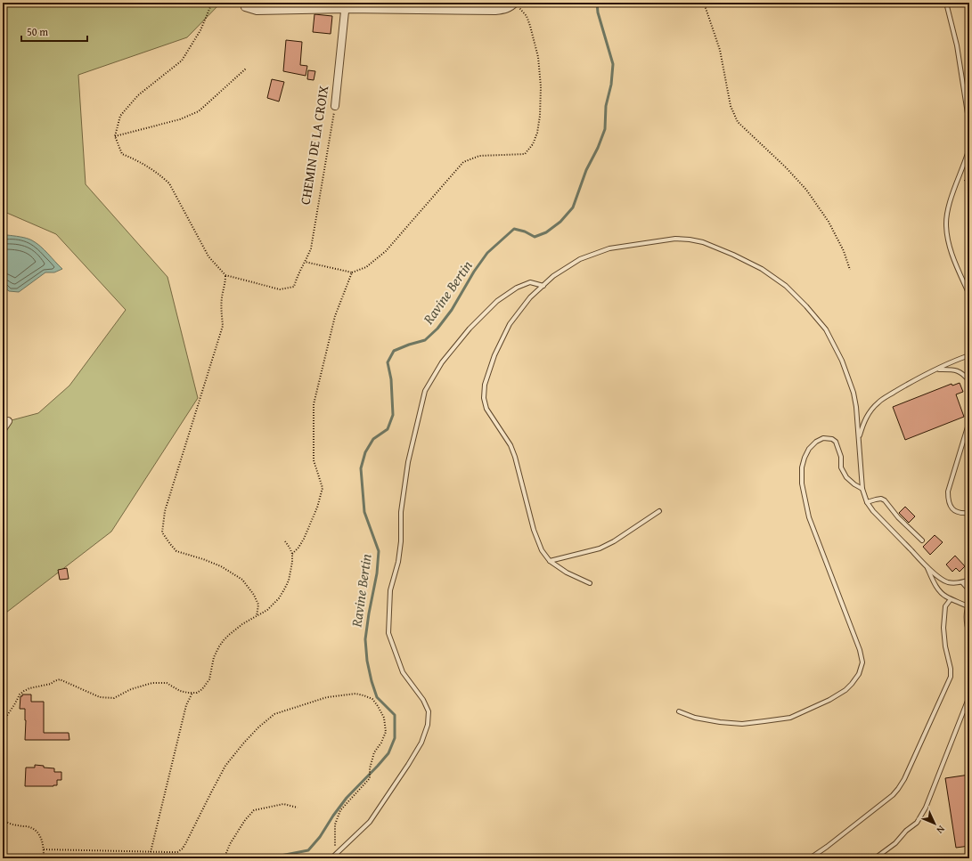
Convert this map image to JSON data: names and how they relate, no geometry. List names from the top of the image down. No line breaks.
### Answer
{"streets":{"street":["CHEMIN DE LA CROIX"]},"water":["Ravine Bertin"],"scale_bar":"50 m","north":"bottom right"}
